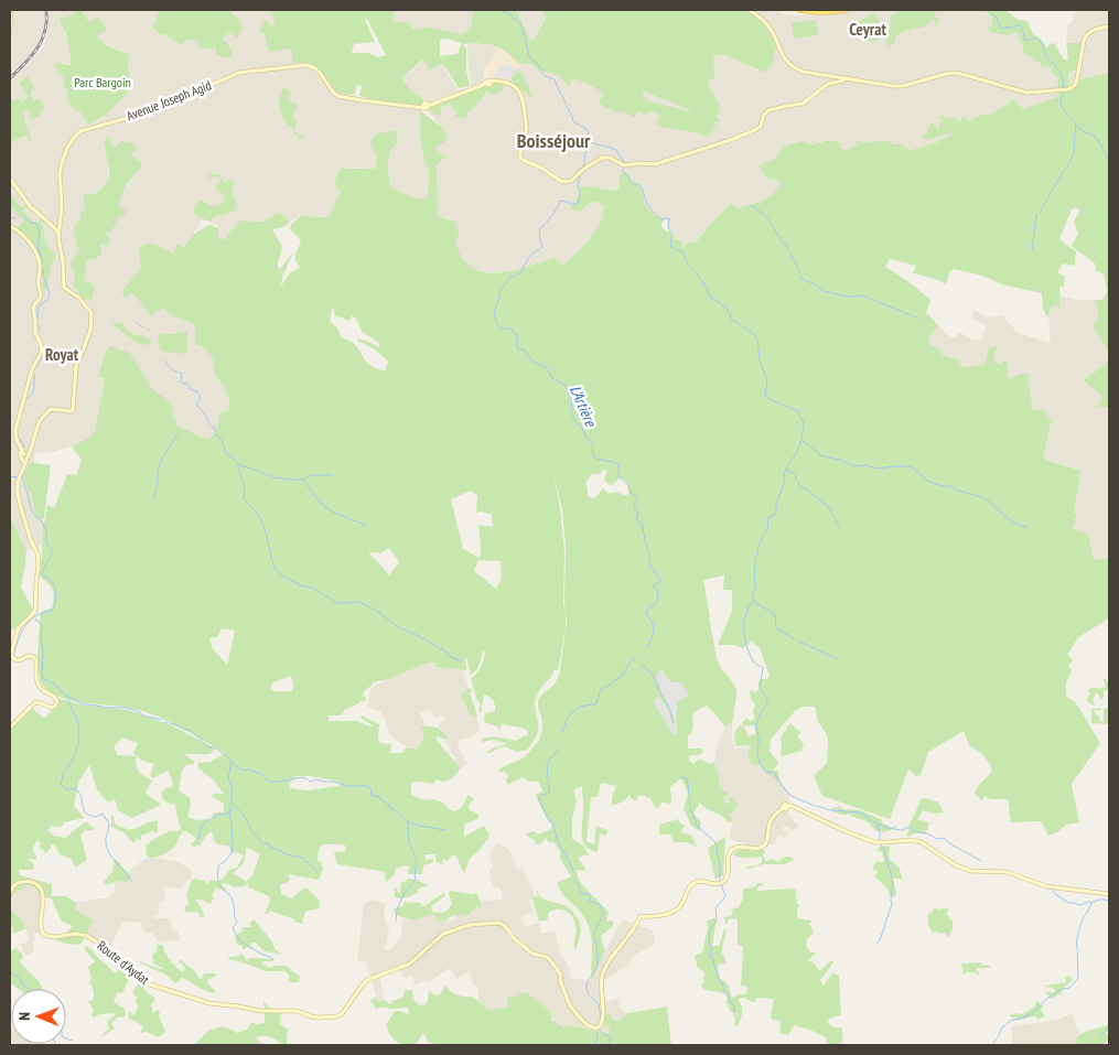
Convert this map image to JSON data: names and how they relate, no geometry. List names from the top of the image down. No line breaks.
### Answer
{"streets":{"main road":["Avenue Joseph Agid","Route d'Aydat"]},"districts":["Ceyrat","Boisséjour","Royat"],"water":["L'Artière"],"parks":["Parc Bargoin"],"north":"left"}
